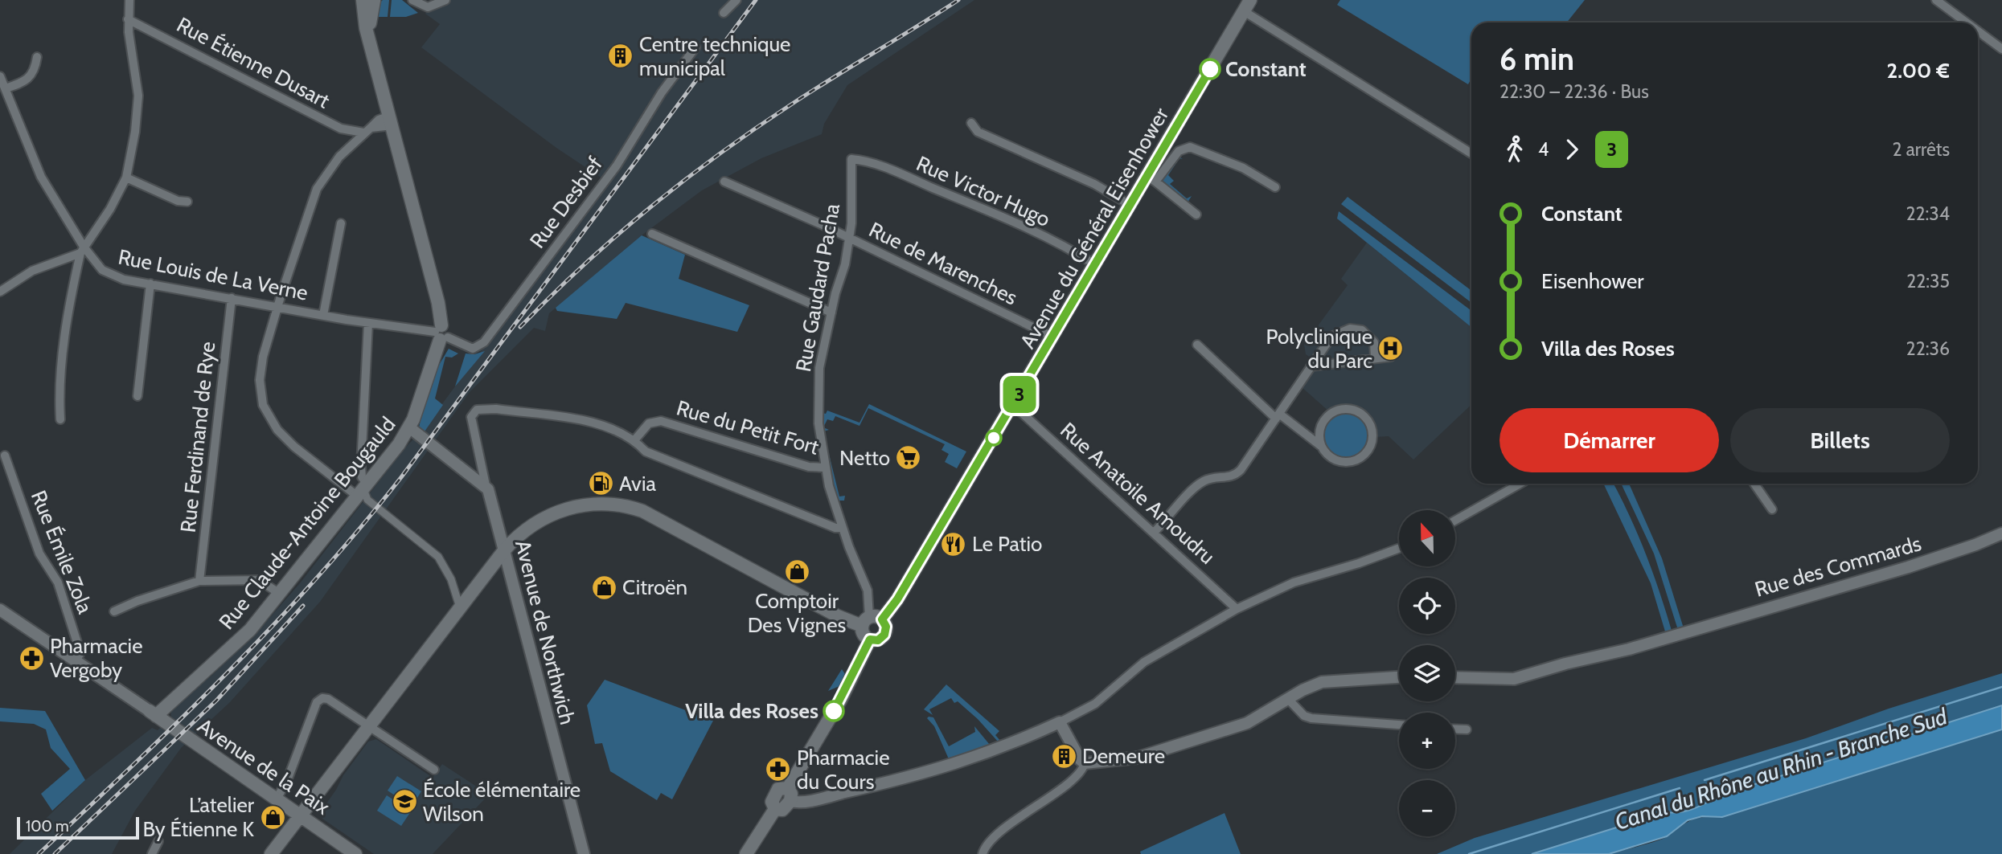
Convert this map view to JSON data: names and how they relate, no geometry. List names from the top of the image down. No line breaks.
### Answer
{"streets":{"main road":["Avenue du Général Eisenhower","Rue Claude-Antoine Bougauld","Avenue de la Paix"],"street":["Rue Étienne Dusart","Rue Victor Hugo","Rue Desbief","Rue de Marenches","Rue Louis de La Verne","Rue Gaudard Pacha","Rue du Petit Fort","Rue Ferdinand de Rye","Rue Anatoile Amoudru","Rue Émile Zola","Rue des Commards","Avenue de Northwich"]},"crossings":[["Rue Victor Hugo","Avenue du Général Eisenhower"],["Rue Victor Hugo","Rue Gaudard Pacha"],["Rue Desbief","Rue Louis de La Verne"],["Rue Desbief","Rue Claude-Antoine Bougauld"],["Avenue du Général Eisenhower","Rue de Marenches"],["Avenue du Général Eisenhower","Rue Gaudard Pacha"],["Avenue du Général Eisenhower","Rue Anatoile Amoudru"],["Rue de Marenches","Rue Gaudard Pacha"],["Rue Louis de La Verne","Rue Ferdinand de Rye"],["Rue Louis de La Verne","Rue Claude-Antoine Bougauld"],["Rue Gaudard Pacha","Rue du Petit Fort"],["Rue du Petit Fort","Avenue de Northwich"],["Rue Claude-Antoine Bougauld","Avenue de la Paix"]],"water":["Canal du Rhône au Rhin - Branche Sud"],"places":{"building":["Centre technique municipal","Demeure"],"other":["Constant","Villa des Roses"],"hospital":["Polyclinique du Parc"],"supermarket":["Netto"],"fuel station":["Avia"],"restaurant":["Le Patio"],"shop":["Comptoir Des Vignes","Citroën","L’atelier By Étienne K"],"pharmacy":["Pharmacie Vergoby","Pharmacie du Cours"],"school or university":["École élémentaire Wilson"]},"lines":["bus line 3"],"scale_bar":"100 m","north":"top","page":{"on_map":"3","heading":["6 min","22:30 – 22:36 · Bus","2.00 €"],"legs":["4","3","2 arrêts"],"list":[{"name":"Constant","value":"22:34"},{"name":"Eisenhower","value":"22:35"},{"name":"Villa des Roses","value":"22:36"}],"buttons":["Démarrer","Billets"],"map_buttons":["+","−"],"scale":"100 m"}}
